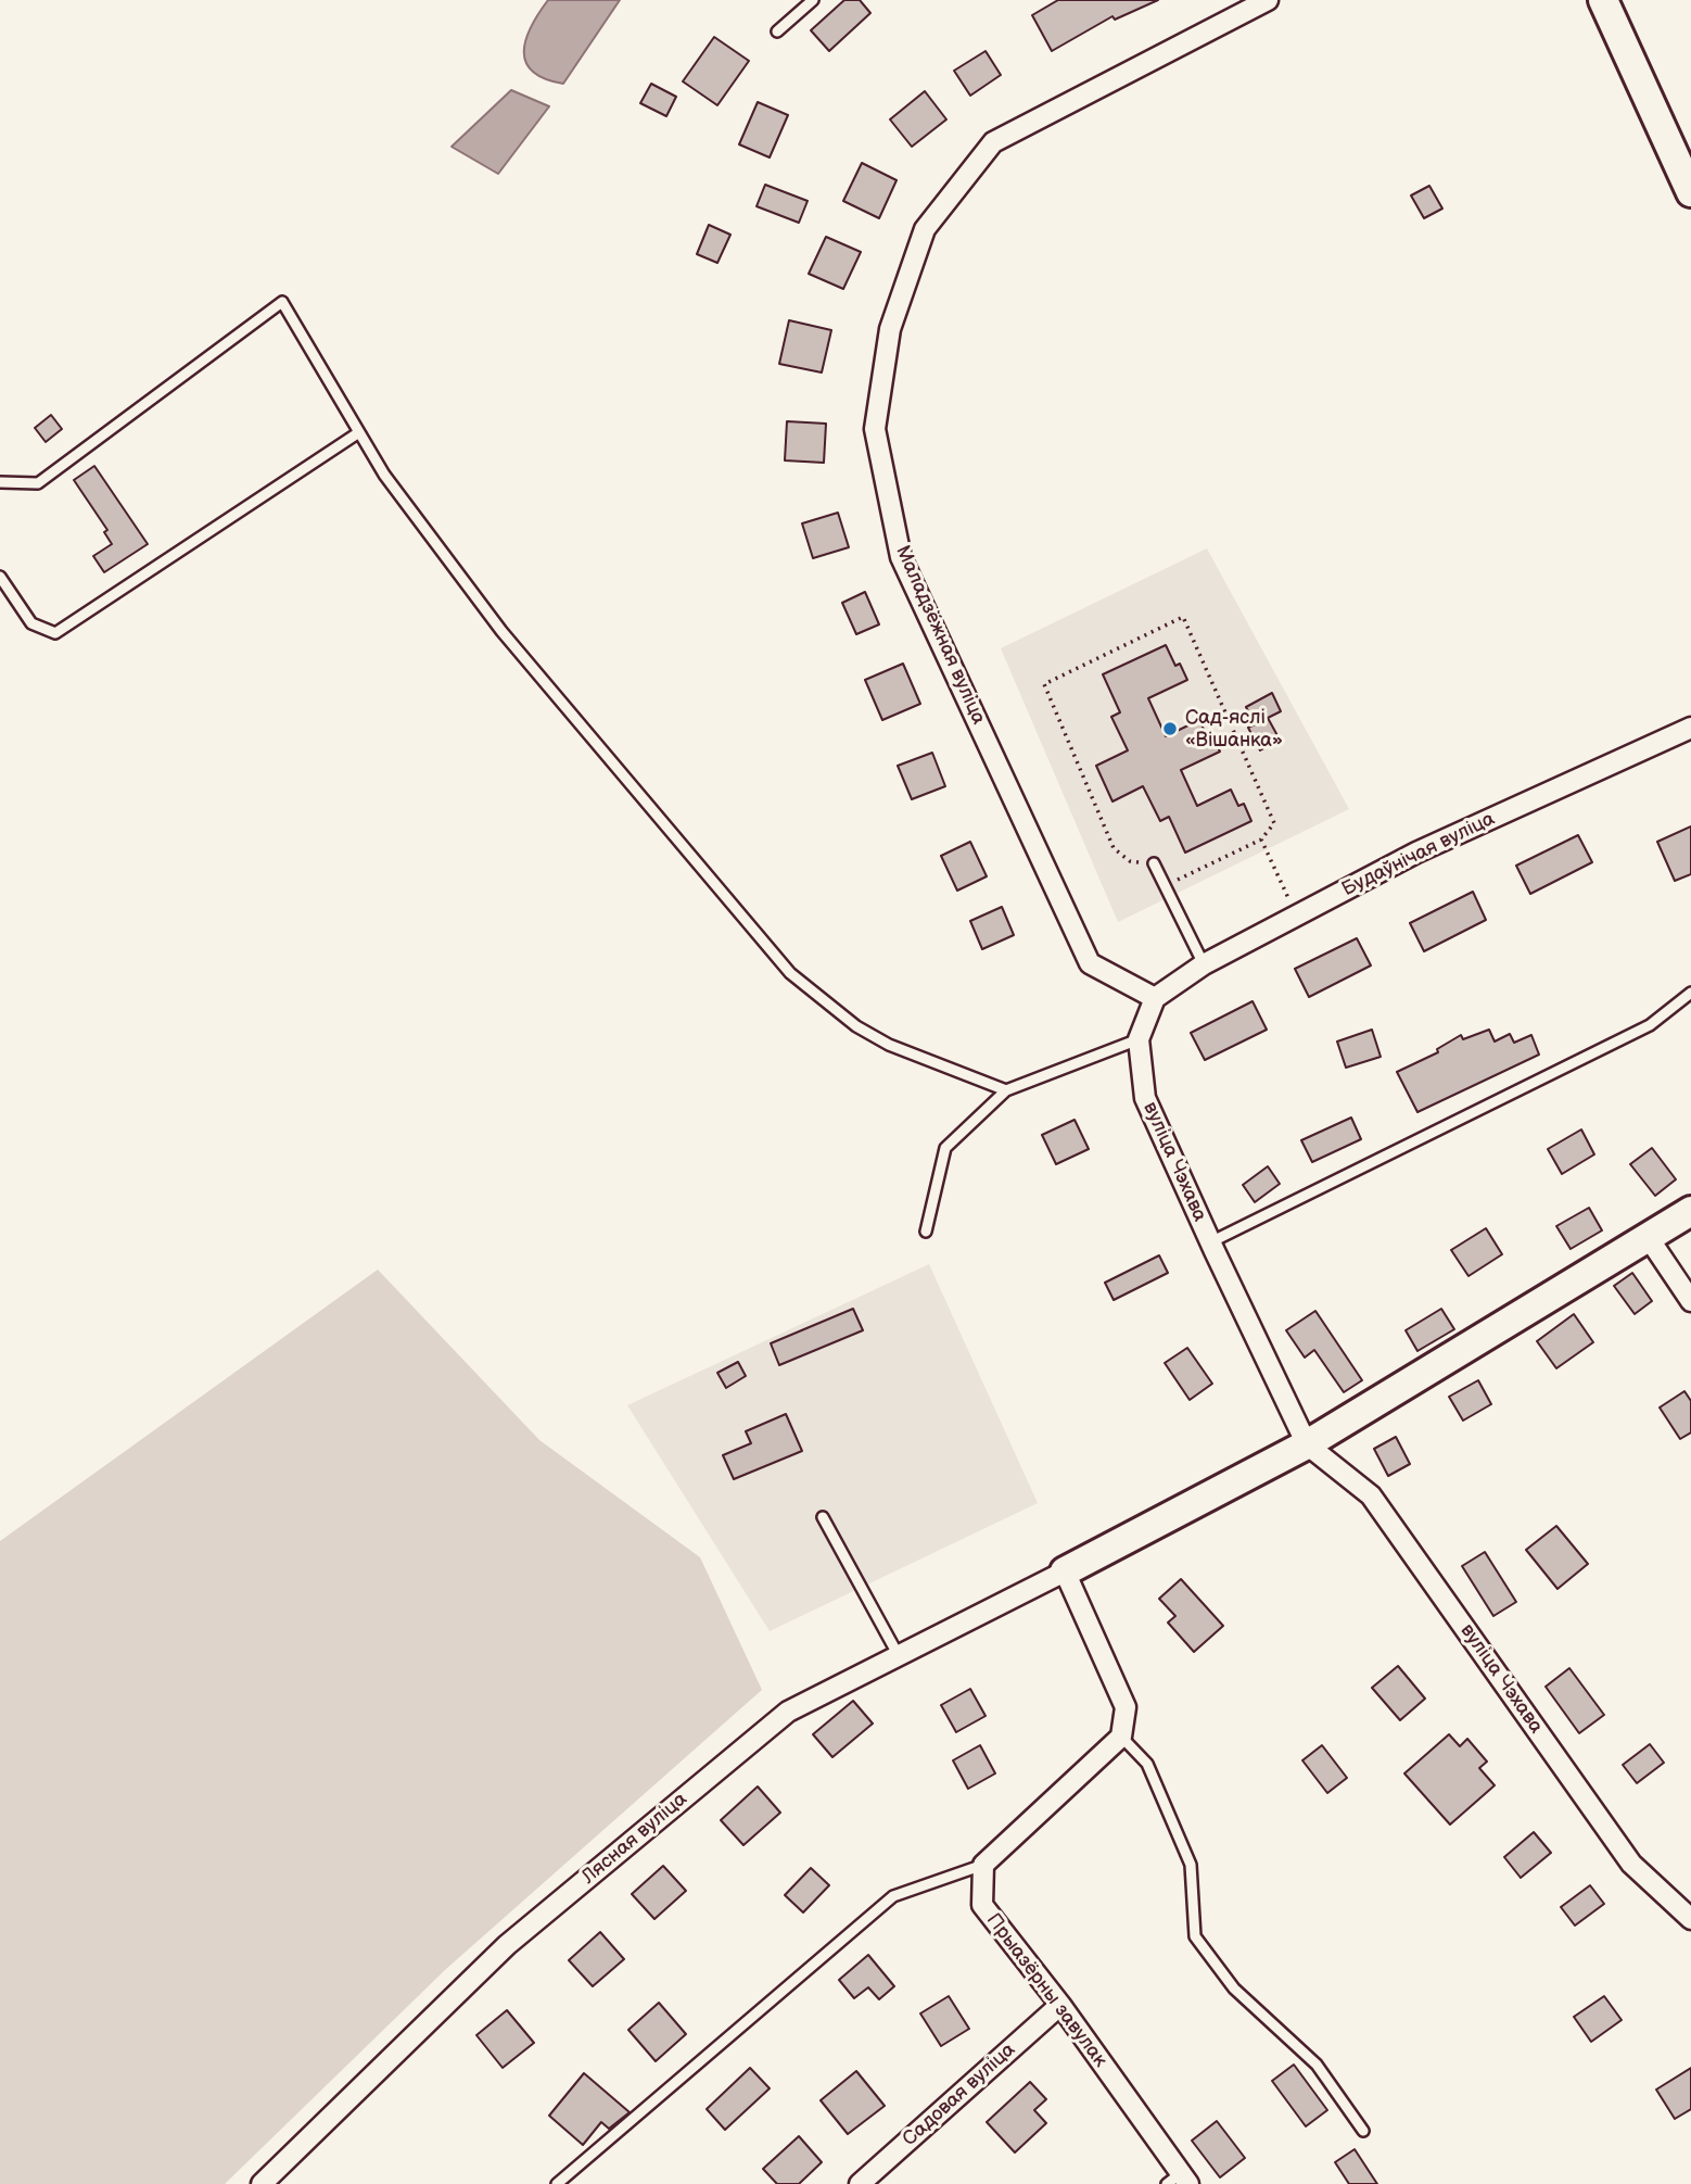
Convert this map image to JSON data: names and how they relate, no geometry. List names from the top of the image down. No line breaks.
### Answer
{"streets":{"street":["Маладзёжная вуліца","Будаўнічая вуліца","вуліца Чэхава","Лясная вуліца","Прыазёрны завулак","Садовая вуліца"]},"crossings":[["Маладзёжная вуліца","Будаўнічая вуліца"],["Маладзёжная вуліца","вуліца Чэхава"],["Будаўнічая вуліца","вуліца Чэхава"],["Прыазёрны завулак","Садовая вуліца"]],"places":["Сад-яслі «Вішанка»"]}
